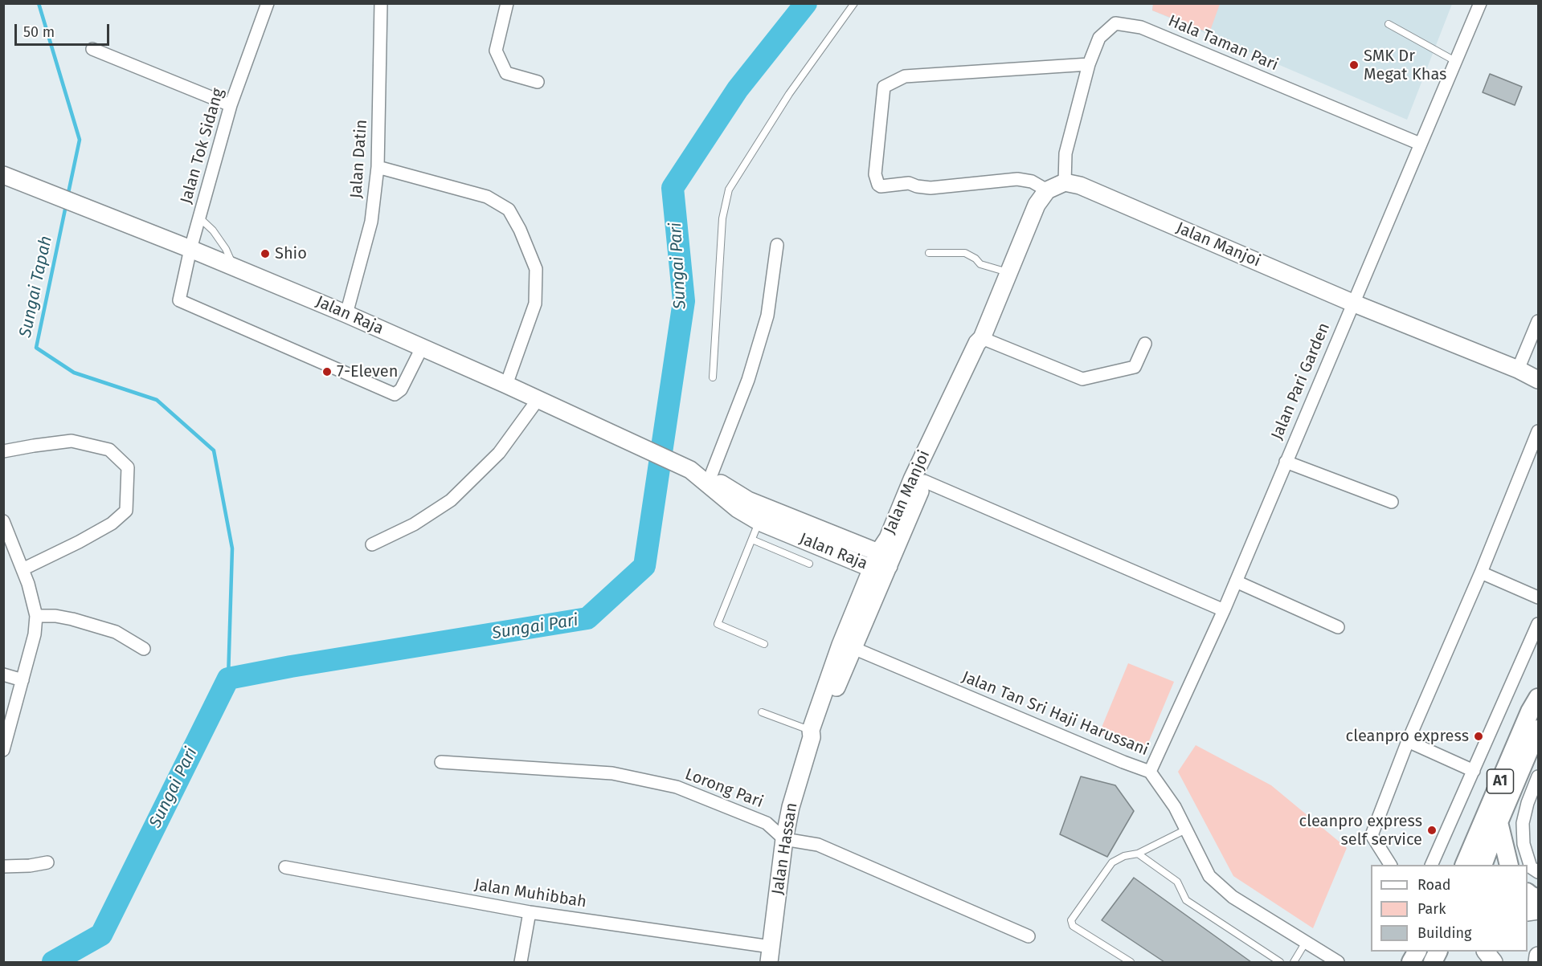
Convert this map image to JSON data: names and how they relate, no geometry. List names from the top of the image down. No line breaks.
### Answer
{"streets":{"main road":["A1"],"street":["Hala Taman Pari","Jalan Tok Sidang","Jalan Datin","Jalan Manjoi","Jalan Raja","Jalan Pari Garden","Jalan Tan Sri Haji Harussani","Lorong Pari","Jalan Hassan","Jalan Muhibbah"]},"crossings":[["Hala Taman Pari","Jalan Manjoi"],["Hala Taman Pari","Jalan Pari Garden"],["Jalan Tok Sidang","Jalan Raja"],["Jalan Datin","Jalan Raja"],["Jalan Manjoi","Jalan Raja"],["Jalan Manjoi","Jalan Pari Garden"],["Jalan Manjoi","Jalan Hassan"],["Jalan Raja","Jalan Hassan"],["Jalan Pari Garden","Jalan Tan Sri Haji Harussani"],["Jalan Tan Sri Haji Harussani","Jalan Hassan"],["Lorong Pari","Jalan Hassan"],["Jalan Hassan","Jalan Muhibbah"]],"water":["Sungai Pari","Sungai Tapah"],"places":["SMK Dr Megat Khas","Shio","7-Eleven","cleanpro express","cleanpro express self service"],"legend":["Road","Park","Building"],"scale_bar":"50 m"}
